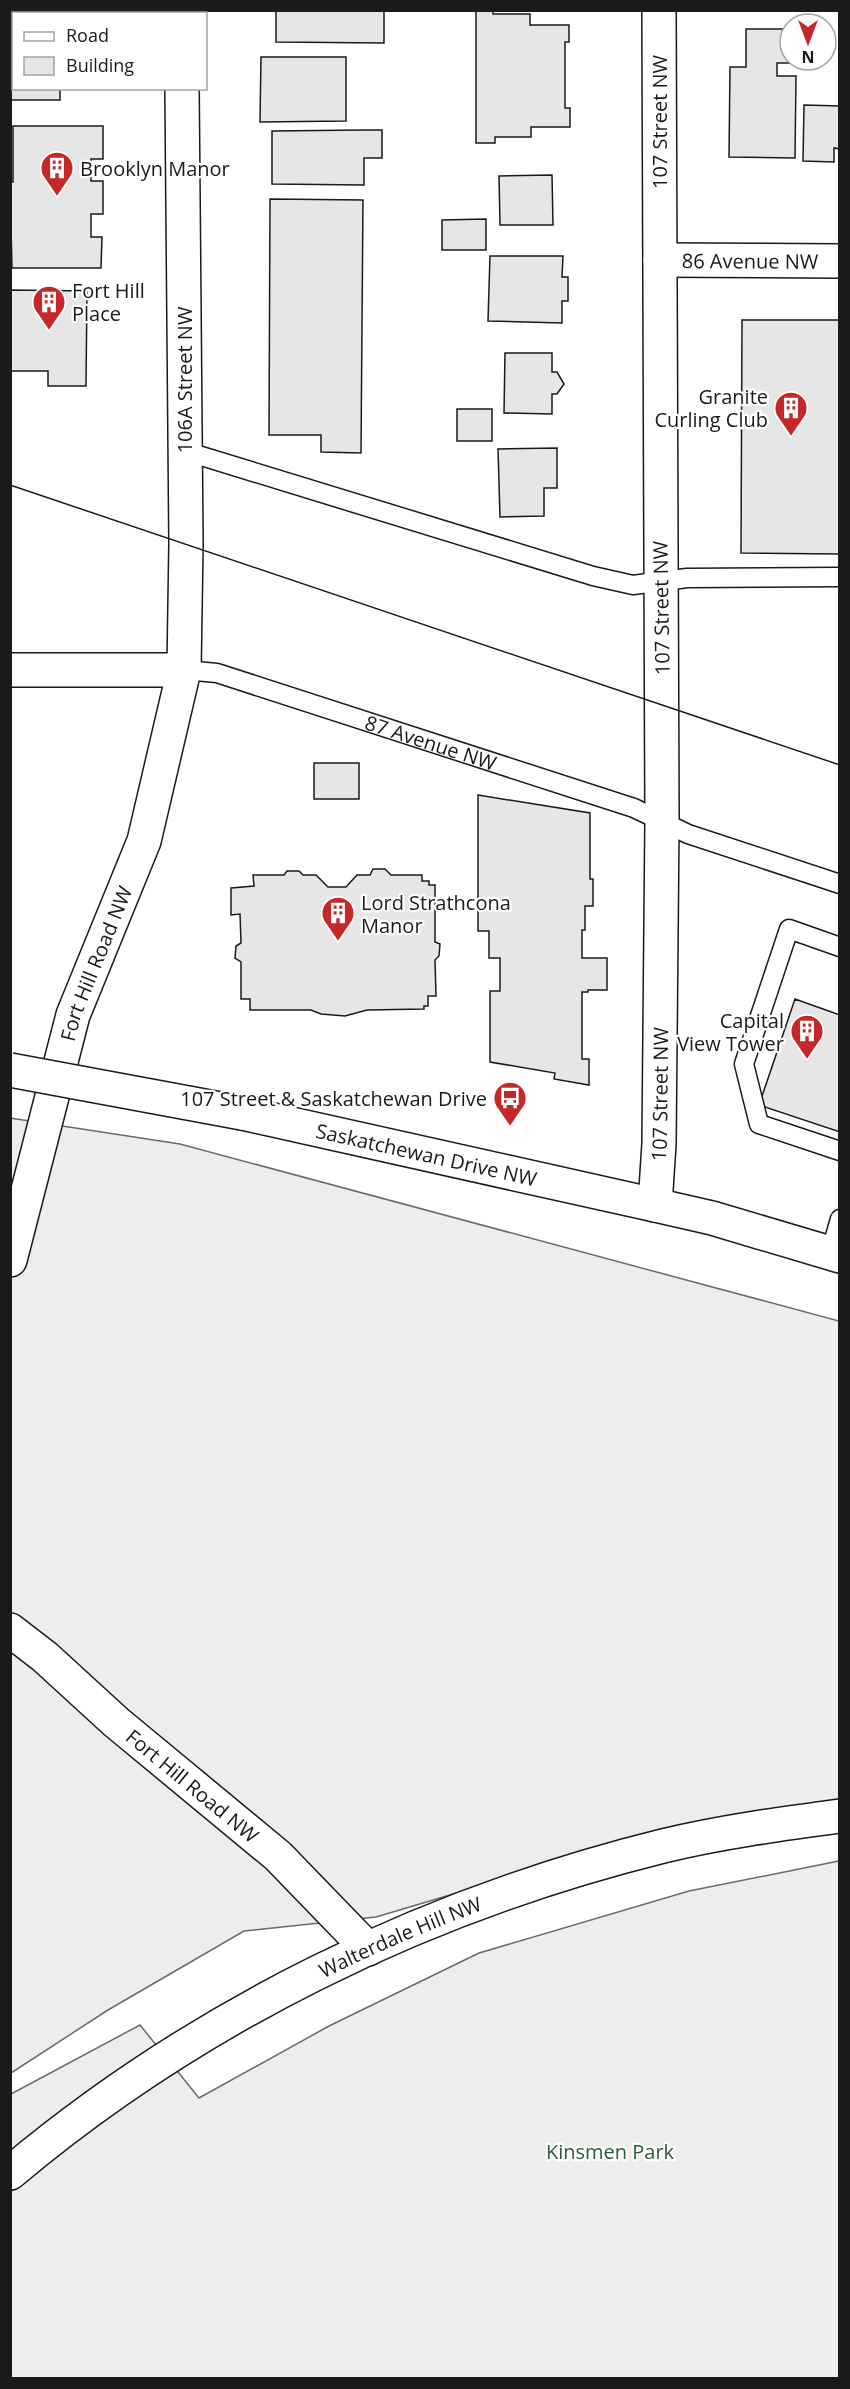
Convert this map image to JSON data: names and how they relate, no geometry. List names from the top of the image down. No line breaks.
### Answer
{"streets":{"street":["107 Street NW","86 Avenue NW","106A Street NW","87 Avenue NW","Fort Hill Road NW","Saskatchewan Drive NW","Walterdale Hill NW"]},"crossings":[["107 Street NW","86 Avenue NW"],["107 Street NW","87 Avenue NW"],["107 Street NW","Saskatchewan Drive NW"],["106A Street NW","87 Avenue NW"],["106A Street NW","Fort Hill Road NW"],["87 Avenue NW","Fort Hill Road NW"],["Fort Hill Road NW","Walterdale Hill NW"]],"parks":["Kinsmen Park"],"places":{"building":["Brooklyn Manor","Fort Hill Place","Granite Curling Club","Lord Strathcona Manor","Capital View Tower"],"bus stop":["107 Street & Saskatchewan Drive"]},"legend":["Road","Building"],"north":"bottom"}
